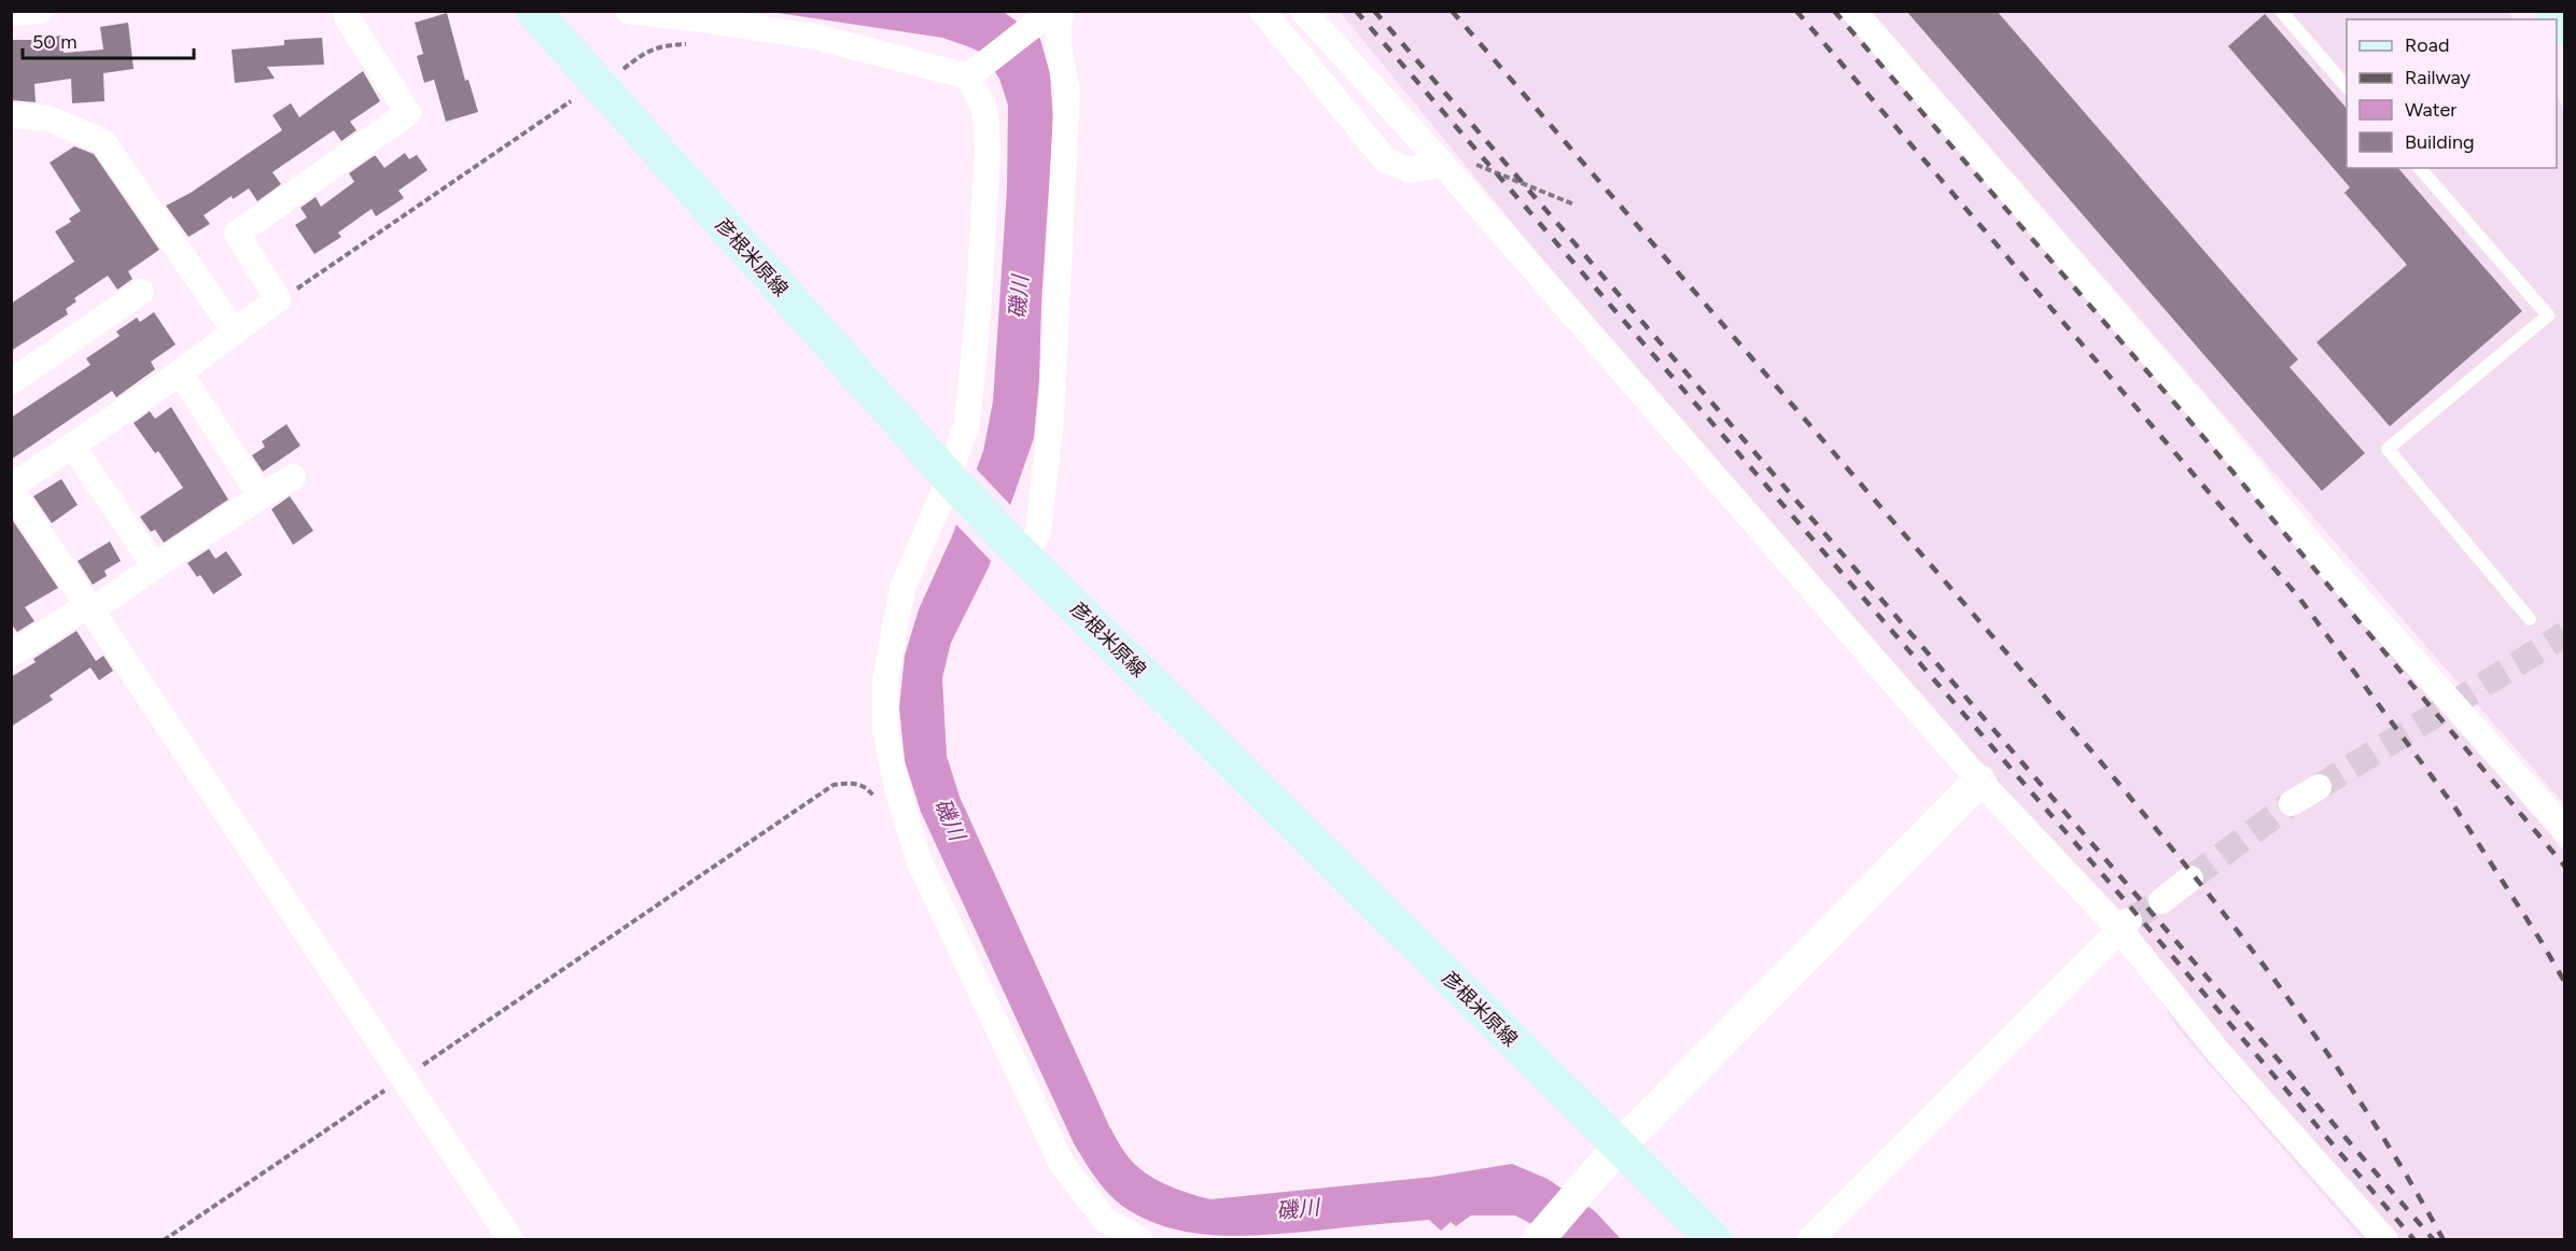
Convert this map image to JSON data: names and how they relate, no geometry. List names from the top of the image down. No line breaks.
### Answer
{"streets":{"main road":["彦根米原線"]},"water":["磯川"],"legend":["Road","Railway","Water","Building"],"scale_bar":"50 m"}
